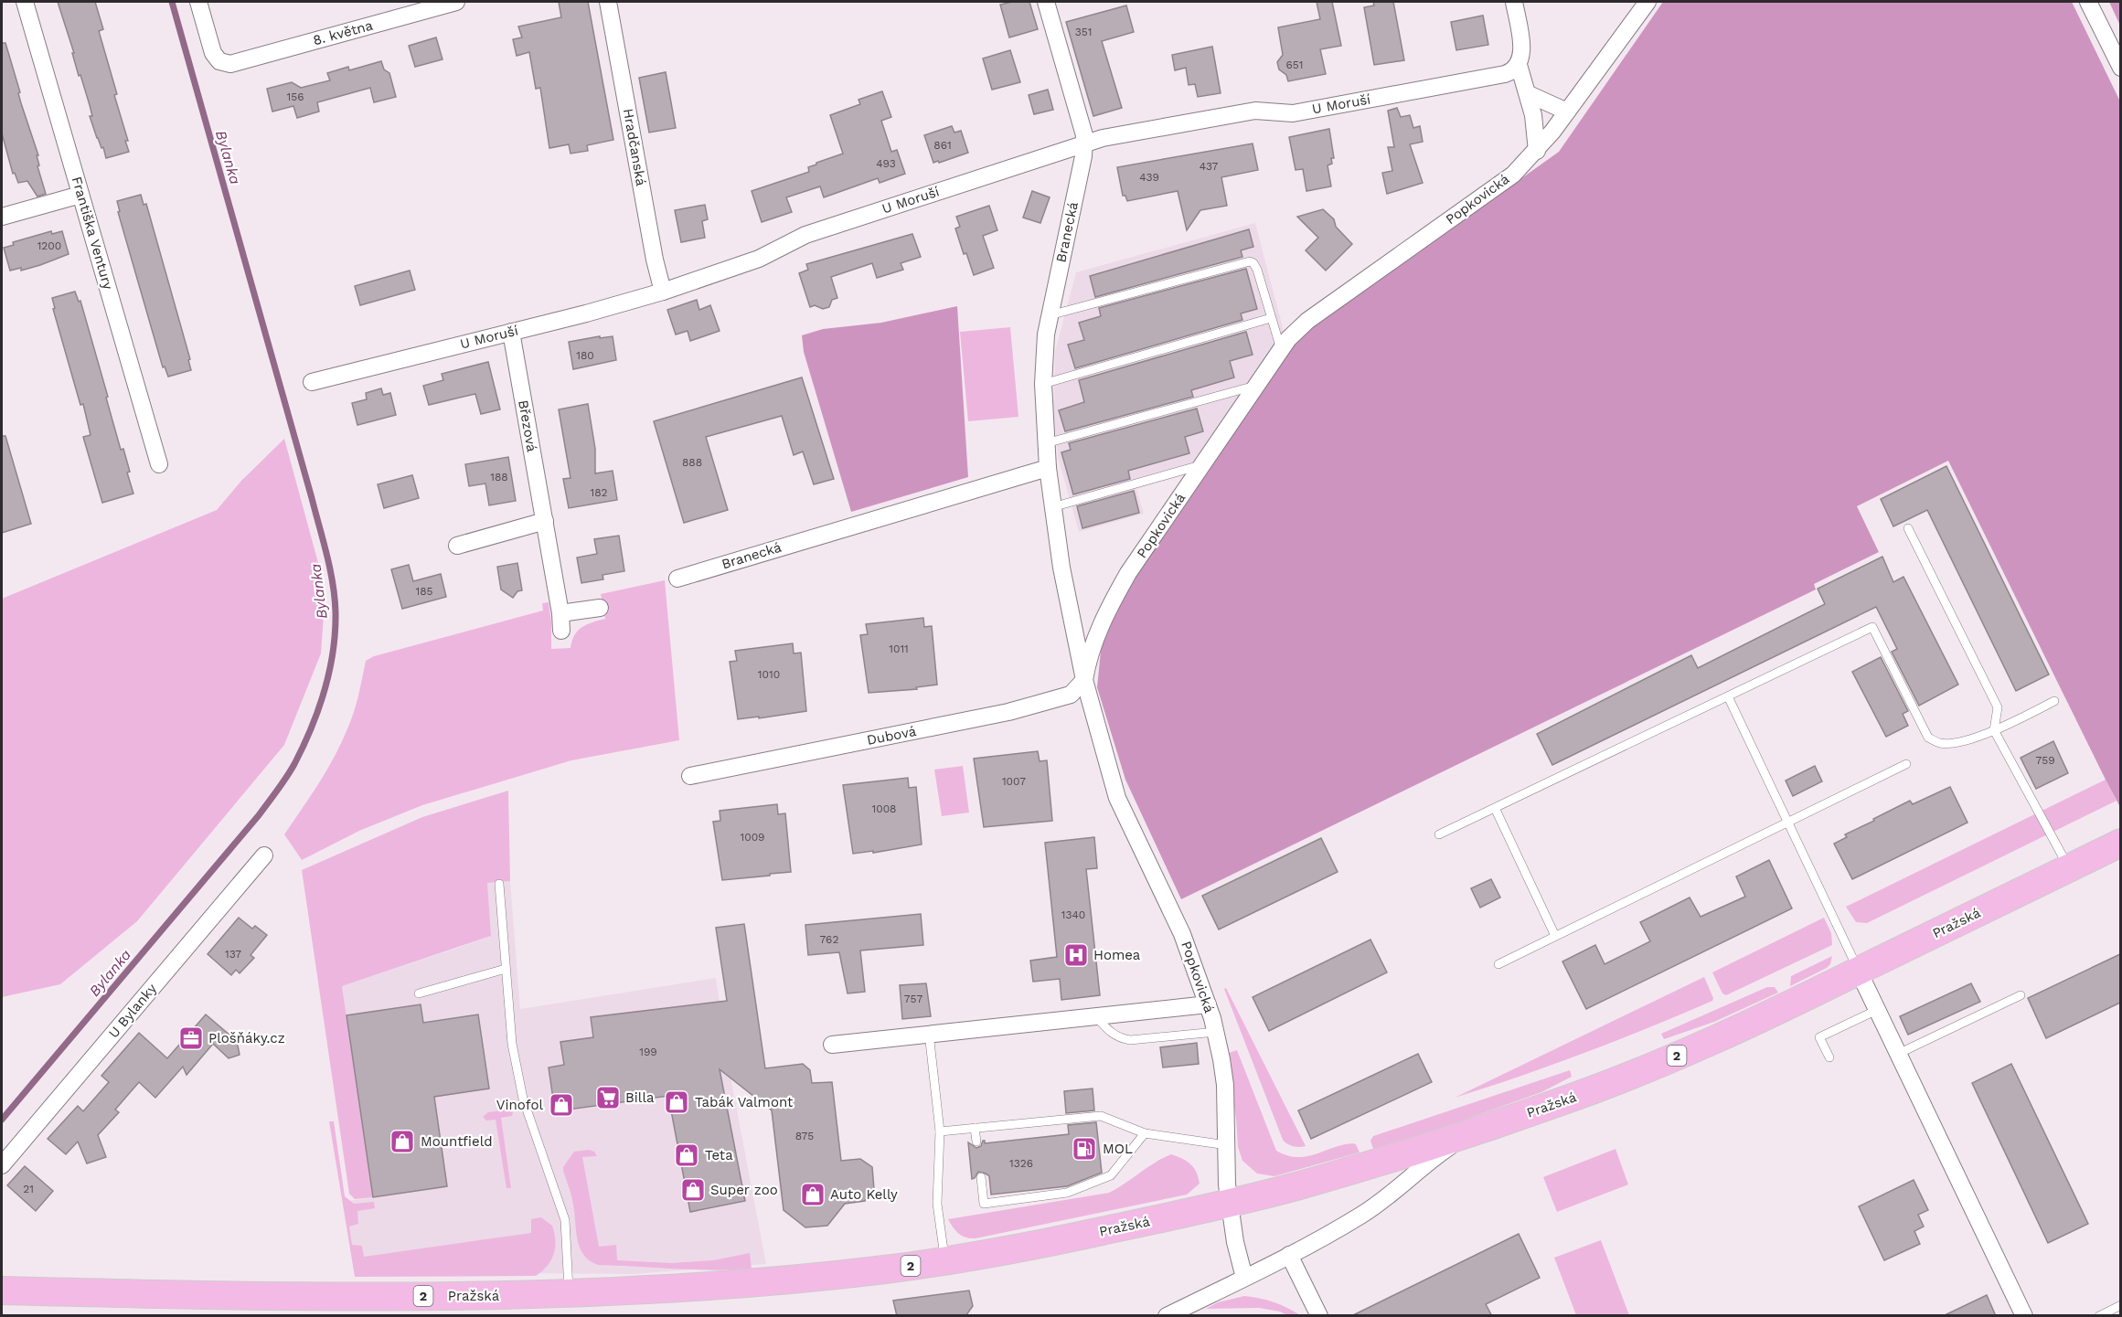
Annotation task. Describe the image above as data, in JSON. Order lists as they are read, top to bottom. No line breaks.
{"streets":{"main road":["Pražská","2"],"street":["8. května","U Moruší","Hradčanská","Popkovická","Branecká","Františka Ventury","Březová","Dubová","U Bylanky"]},"crossings":[["U Moruší","Hradčanská"],["U Moruší","Branecká"],["U Moruší","Březová"],["Popkovická","Branecká"],["Popkovická","Dubová"],["Popkovická","Pražská"],["Branecká","Dubová"]],"water":["Bylanka"],"places":{"hospital":["Homea"],"office":["Plošňáky.cz"],"supermarket":["Billa"],"shop":["Tabák Valmont","Vinofol","Mountfield","Teta","Super zoo","Auto Kelly"],"fuel station":["MOL"]},"house_numbers":["351","651","156","861","493","437","439","1200","180","888","188","182","185","1011","1010","759","1007","1008","1009","1340","762","137","757","199","875","1326","21"]}
